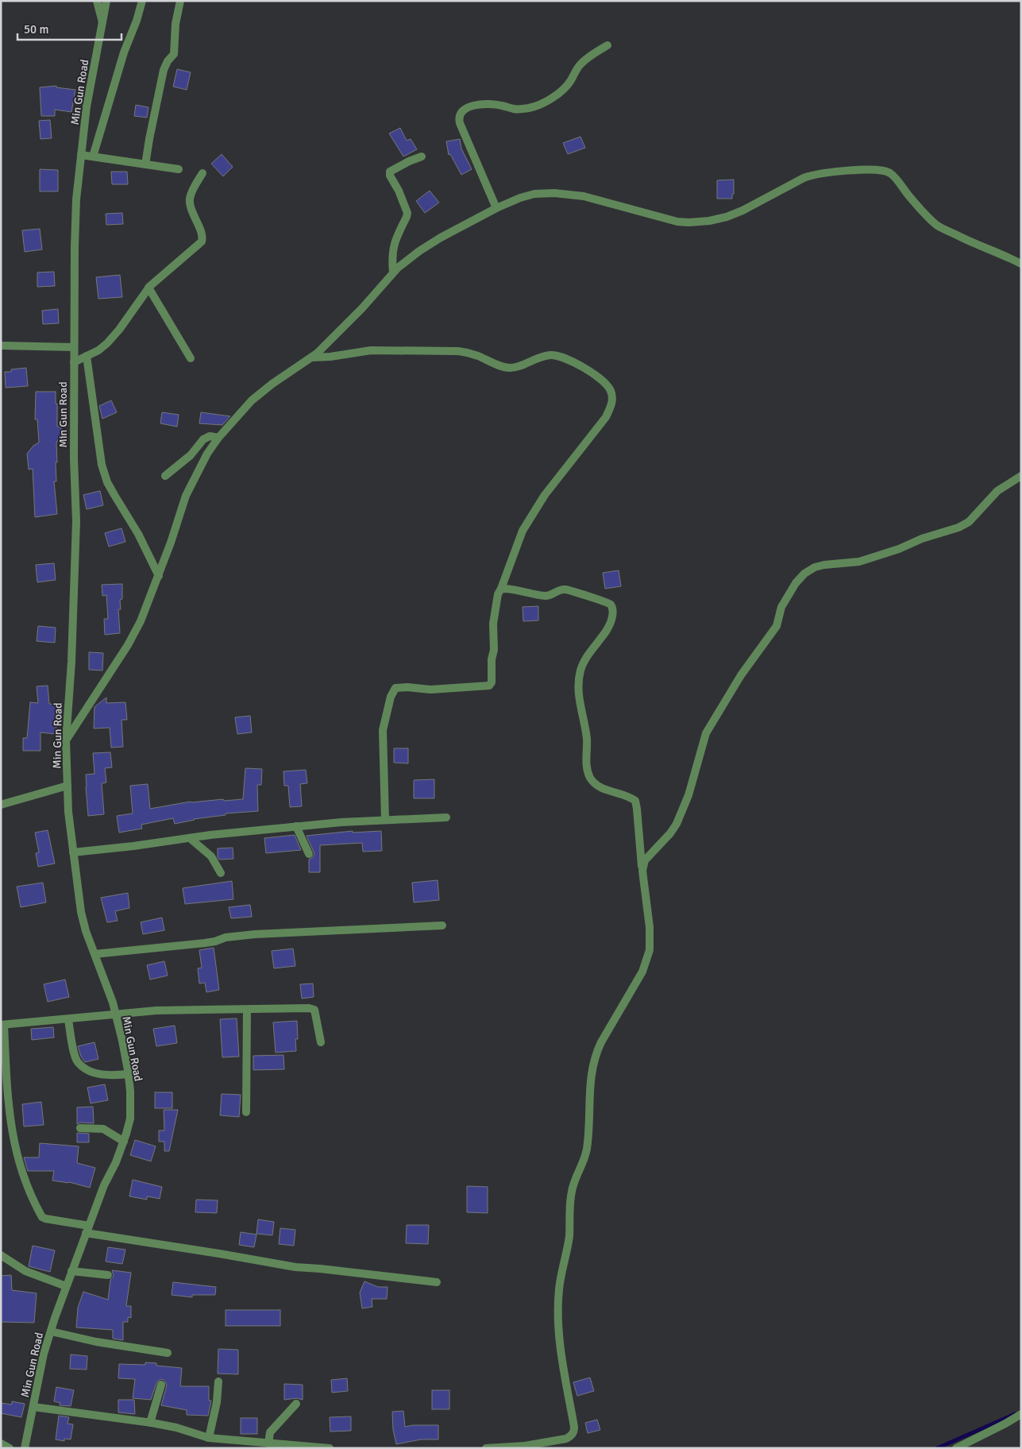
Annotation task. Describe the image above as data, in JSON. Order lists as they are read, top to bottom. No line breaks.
{"streets":{"street":["Min Gun Road"]},"scale_bar":"50 m"}
